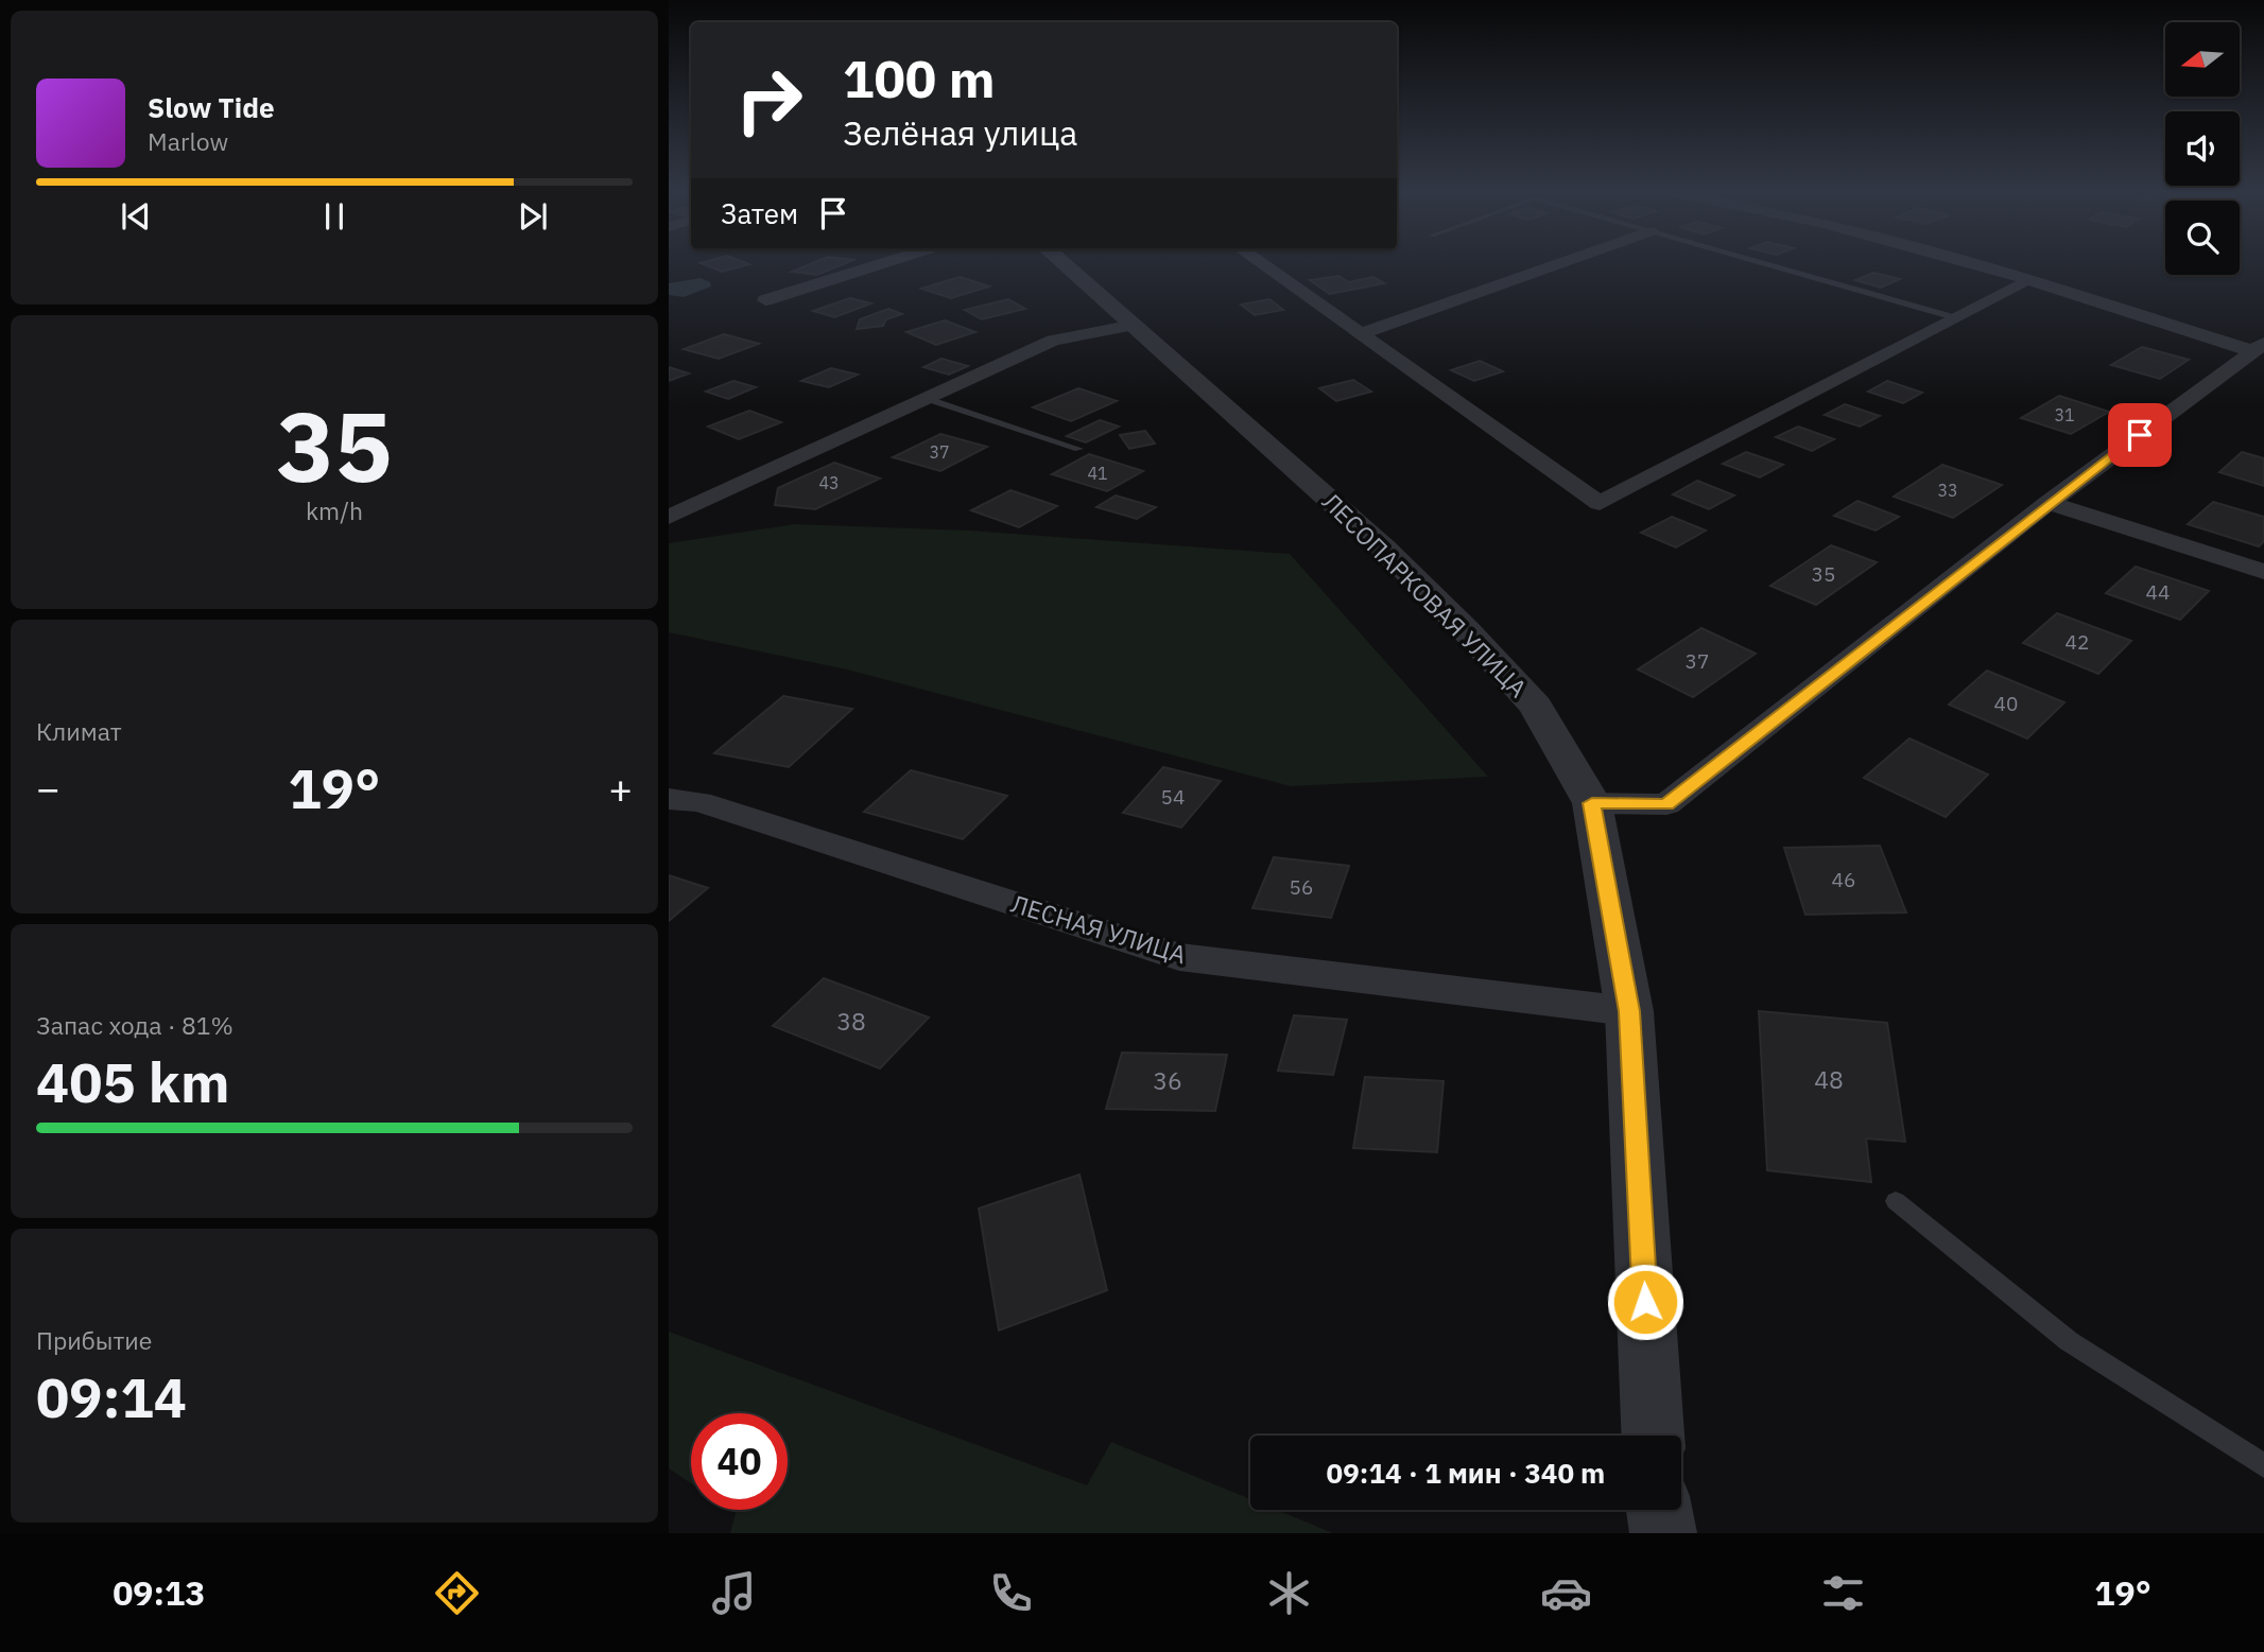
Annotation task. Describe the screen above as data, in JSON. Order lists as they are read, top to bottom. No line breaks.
{"streets":{"street":["ЛЕСОПАРКОВАЯ УЛИЦА","ЛЕСНАЯ УЛИЦА"]},"crossings":[["ЛЕСОПАРКОВАЯ УЛИЦА","ЛЕСНАЯ УЛИЦА"]],"house_numbers":["31","37","41","43","33","35","44","42","37","40","54","46","56","38","48","36"],"north":"left","page":{"turn":["100 m","Зелёная улица"],"song":["Slow Tide","Marlow"],"then":"Затем","tile":[["35","km/h"],"Климат",["Запас хода · 81%","405 km"],["Прибытие","09:14"]],"heat":["−","19°","+"],"limit":"40","trip":"09:14 · 1 мин · 340 m","tabs":["09:13","19°"]}}
